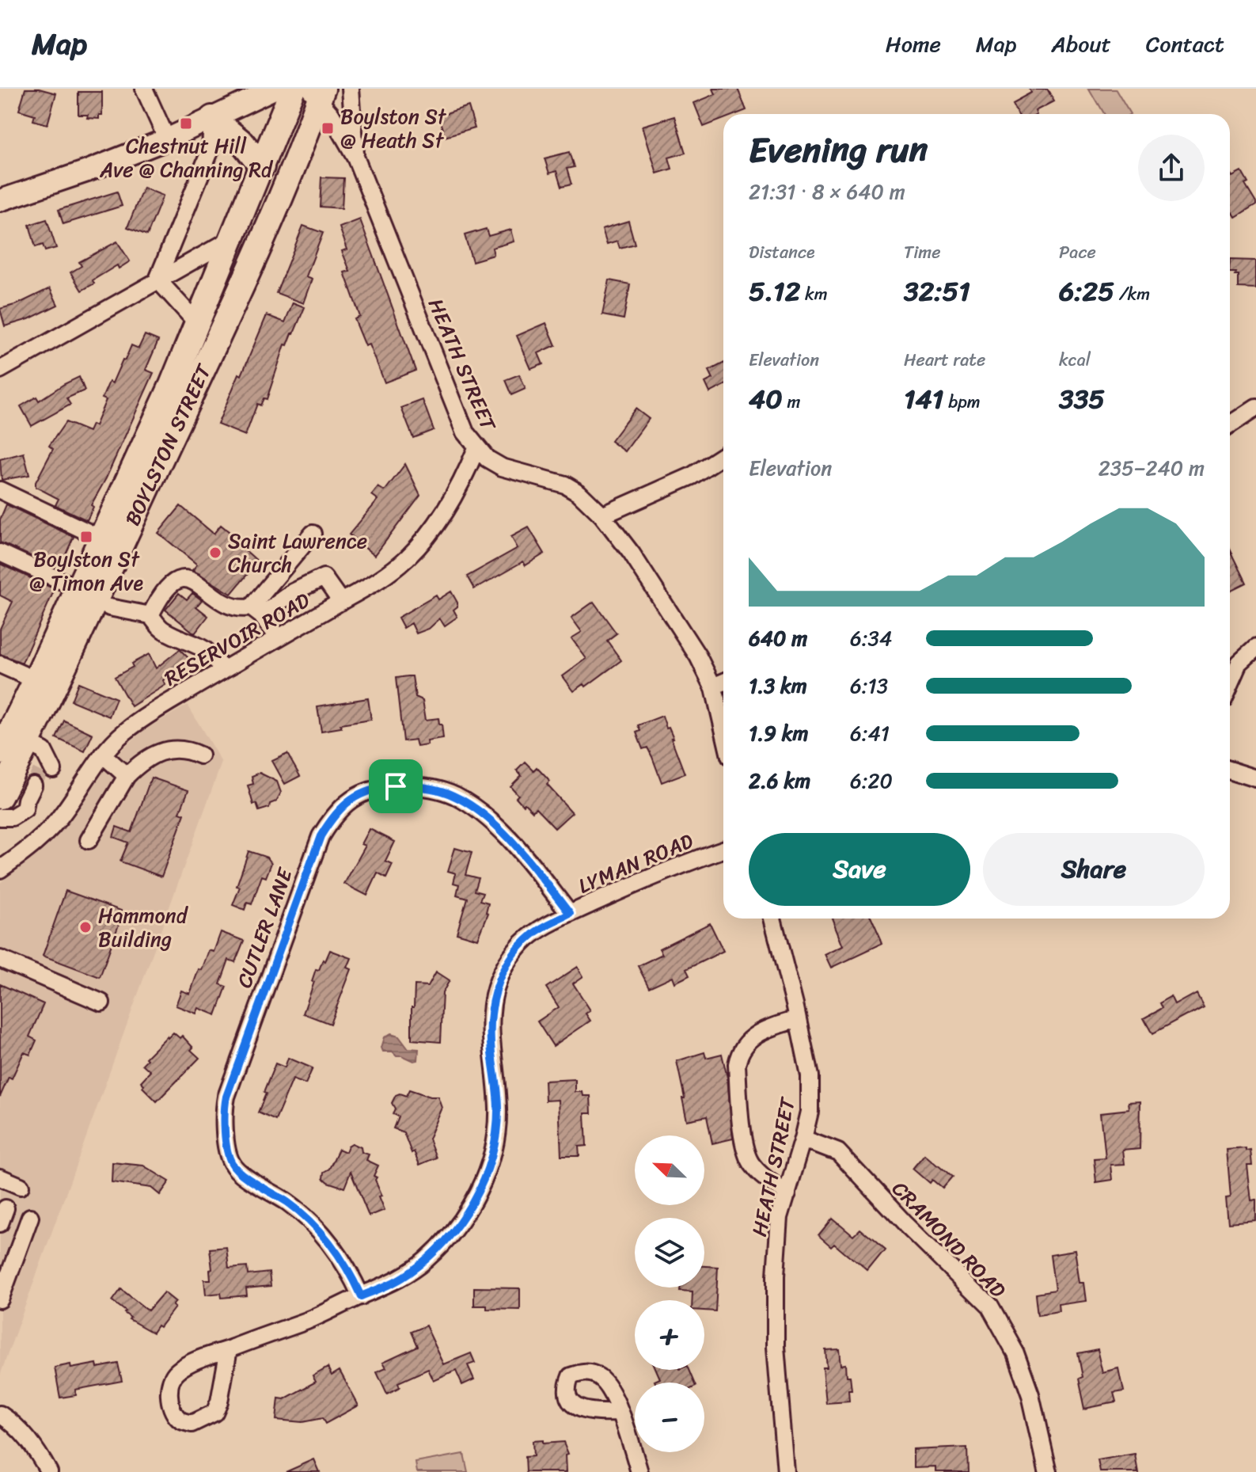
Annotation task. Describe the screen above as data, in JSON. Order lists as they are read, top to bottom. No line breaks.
{"streets":{"highway":["BOYLSTON STREET"],"street":["HEATH STREET","RESERVOIR ROAD","LYMAN ROAD","CUTLER LANE","CRAMOND ROAD"]},"crossings":[["HEATH STREET","BOYLSTON STREET"],["HEATH STREET","RESERVOIR ROAD"],["HEATH STREET","CRAMOND ROAD"],["LYMAN ROAD","CUTLER LANE"]],"places":{"transit":["Chestnut Hill Ave @ Channing Rd","Boylston St @ Heath St","Boylston St @ Timon Ave"],"other":["Saint Lawrence Church","Hammond Building"]},"north":"top left","page":{"header":"Map","nav":["Home","Map","About","Contact"],"heading":["Evening run","21:31 · 8 × 640 m"],"stats":[["Distance","5.12 km"],["Time","32:51"],["Pace","6:25 /km"],["Elevation","40 m"],["Heart rate","141 bpm"],["kcal","335"]],"chart":["Elevation","235–240 m"],"list":[{"name":"640 m","note":"6:34"},{"name":"1.3 km","note":"6:13"},{"name":"1.9 km","note":"6:41"},{"name":"2.6 km","note":"6:20"}],"buttons":["Save","Share"],"map_buttons":["+","−"]}}
